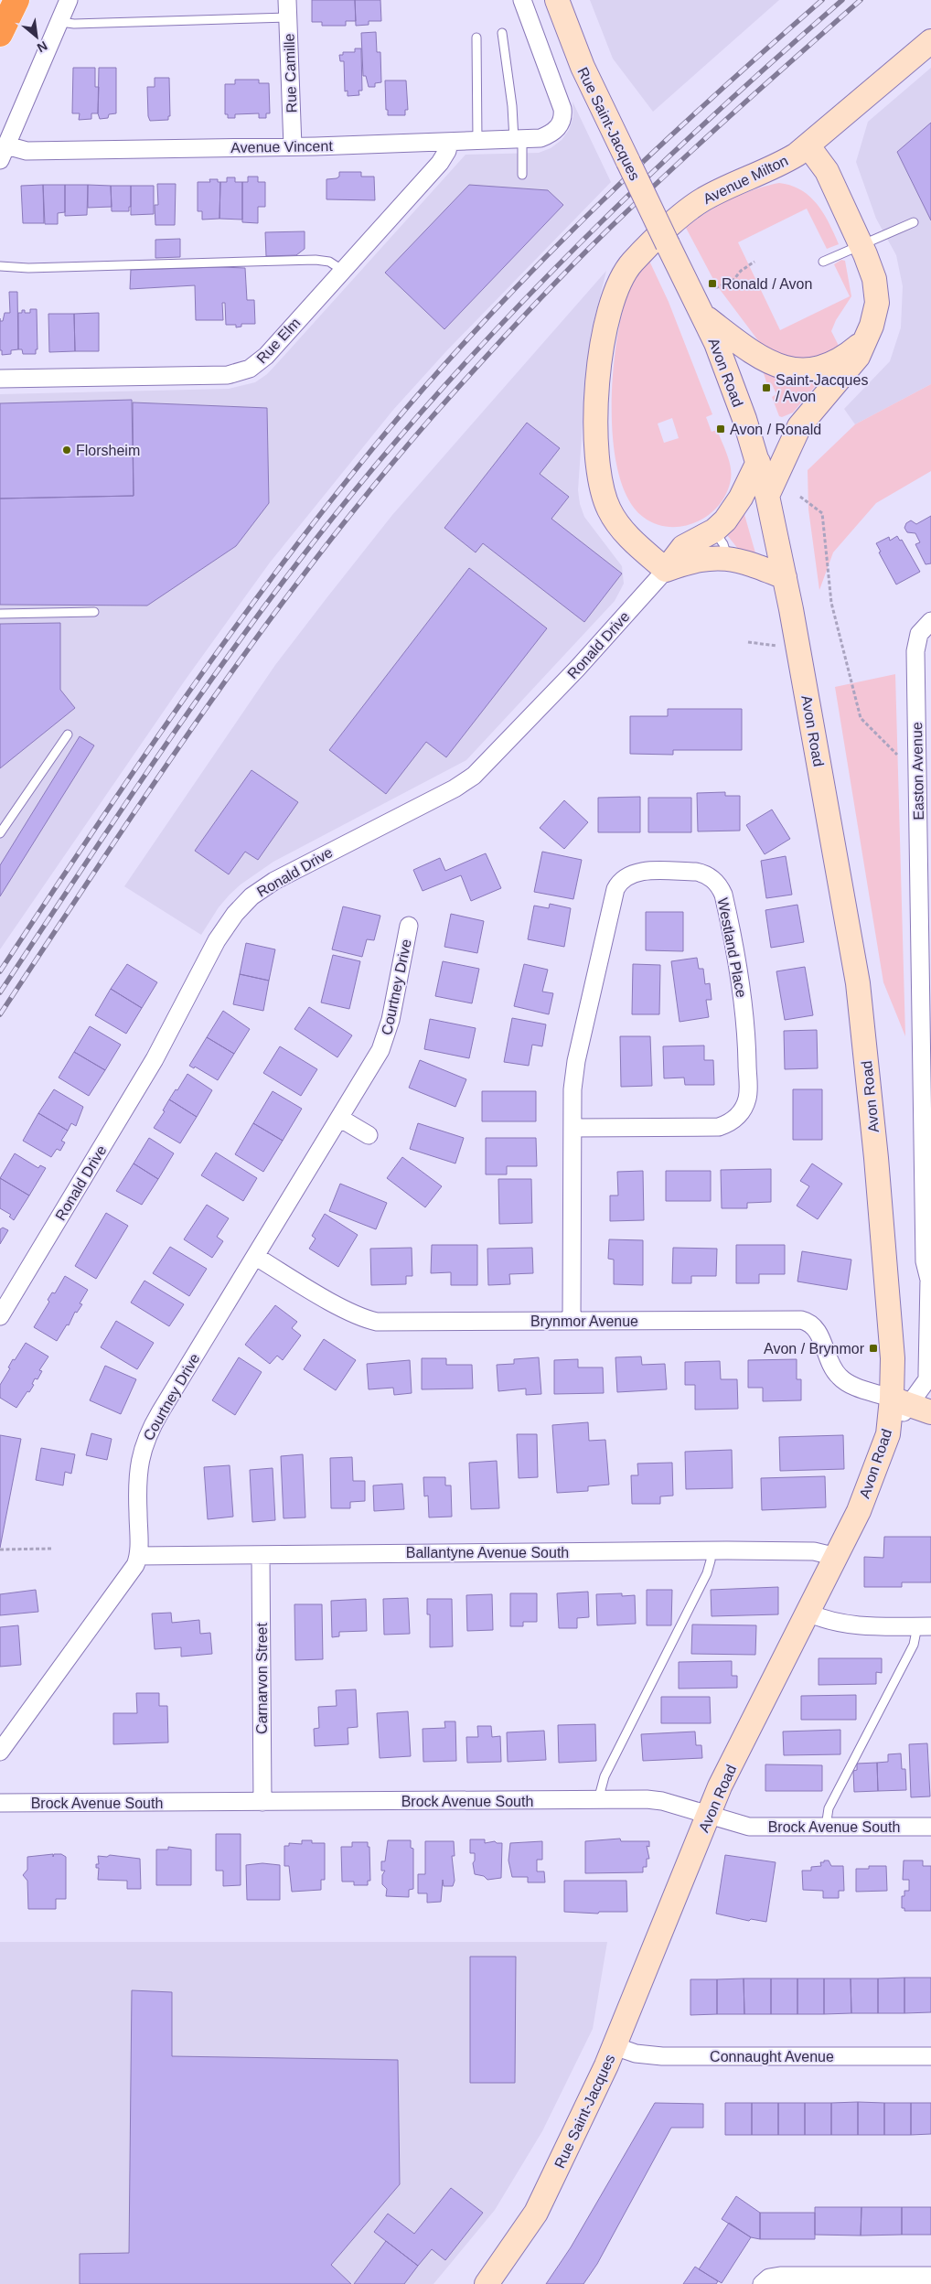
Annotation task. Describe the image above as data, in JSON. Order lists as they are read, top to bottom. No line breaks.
{"streets":{"main road":["Rue Saint-Jacques","Avenue Milton","Avon Road"],"street":["Rue Camille","Avenue Vincent","Rue Elm","Ronald Drive","Easton Avenue","Westland Place","Courtney Drive","Brynmor Avenue","Ballantyne Avenue South","Carnarvon Street","Brock Avenue South","Connaught Avenue"]},"crossings":[["Rue Camille","Avenue Vincent"],["Rue Saint-Jacques","Avon Road"],["Rue Saint-Jacques","Connaught Avenue"],["Avenue Vincent","Rue Elm"],["Avenue Milton","Ronald Drive"],["Avon Road","Easton Avenue"],["Avon Road","Brynmor Avenue"],["Avon Road","Ballantyne Avenue South"],["Avon Road","Brock Avenue South"],["Easton Avenue","Brynmor Avenue"],["Westland Place","Brynmor Avenue"],["Courtney Drive","Brynmor Avenue"],["Courtney Drive","Ballantyne Avenue South"],["Ballantyne Avenue South","Carnarvon Street"],["Carnarvon Street","Brock Avenue South"]],"places":{"transit":["Ronald / Avon","Saint-Jacques / Avon","Avon / Ronald","Avon / Brynmor"],"other":["Florsheim"]},"north":"bottom right"}
